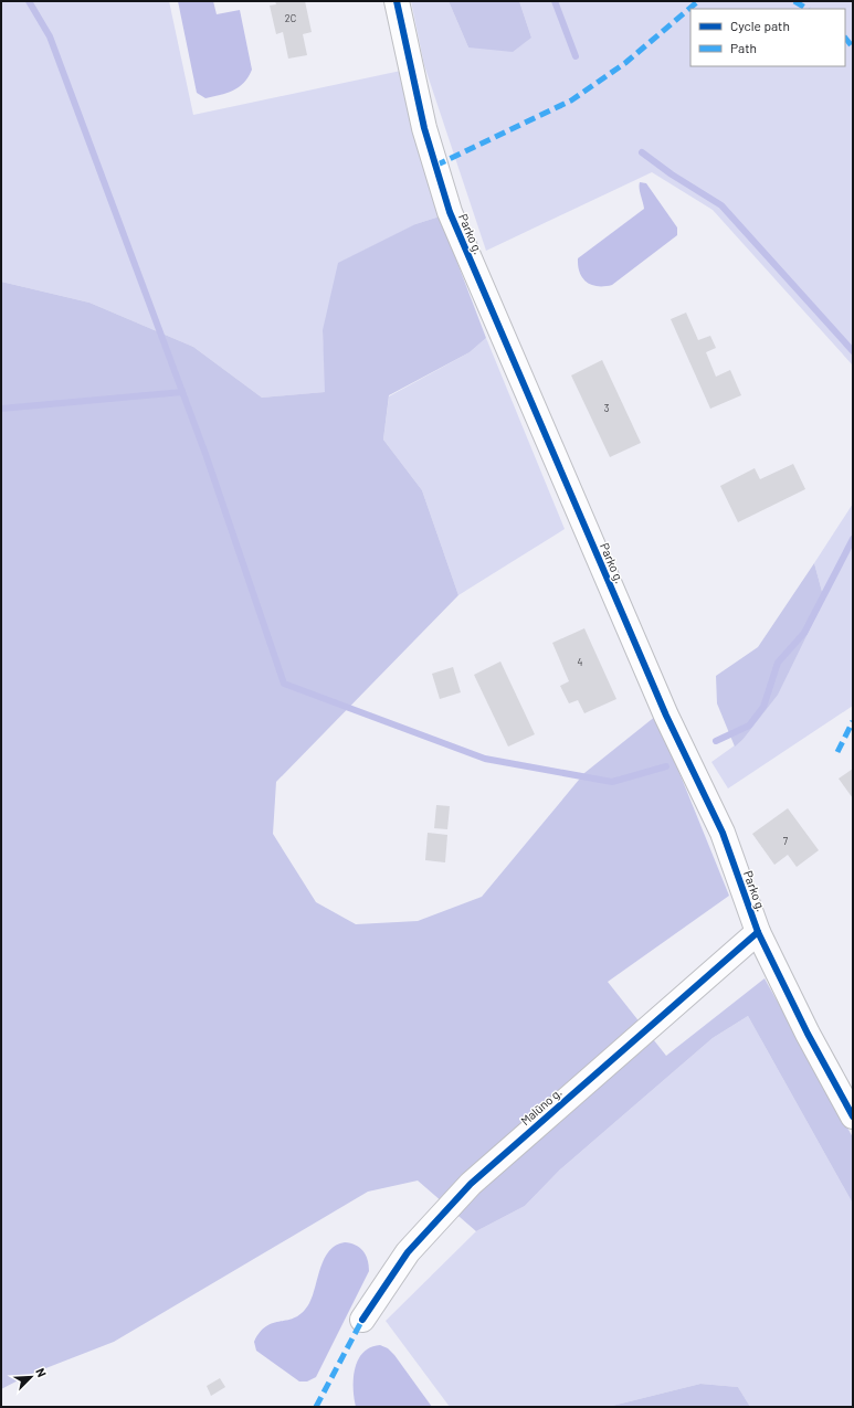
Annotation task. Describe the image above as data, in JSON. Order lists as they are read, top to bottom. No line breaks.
{"streets":{"street":["Parko g.","Malūno g."]},"crossings":[["Parko g.","Malūno g."]],"house_numbers":["2C","3","4","7"],"legend":["Cycle path","Path"],"north":"top right"}
